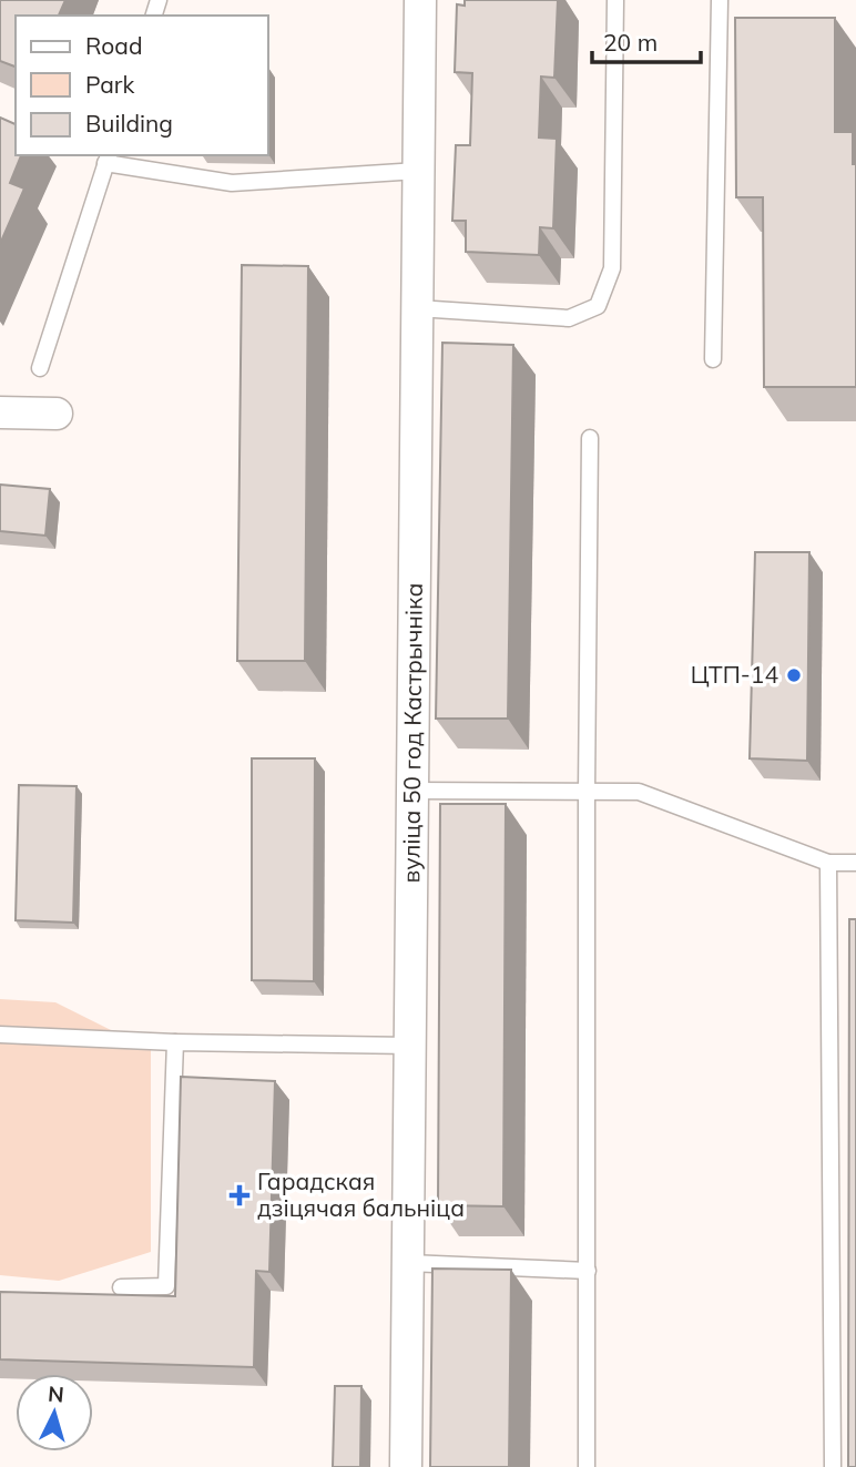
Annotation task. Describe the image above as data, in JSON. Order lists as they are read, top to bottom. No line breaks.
{"streets":{"street":["вуліца 50 год Кастрычніка"]},"places":{"other":["ЦТП-14"],"health":["Гарадская дзіцячая бальніца"]},"legend":["Road","Park","Building"],"scale_bar":"20 m","north":"top"}
